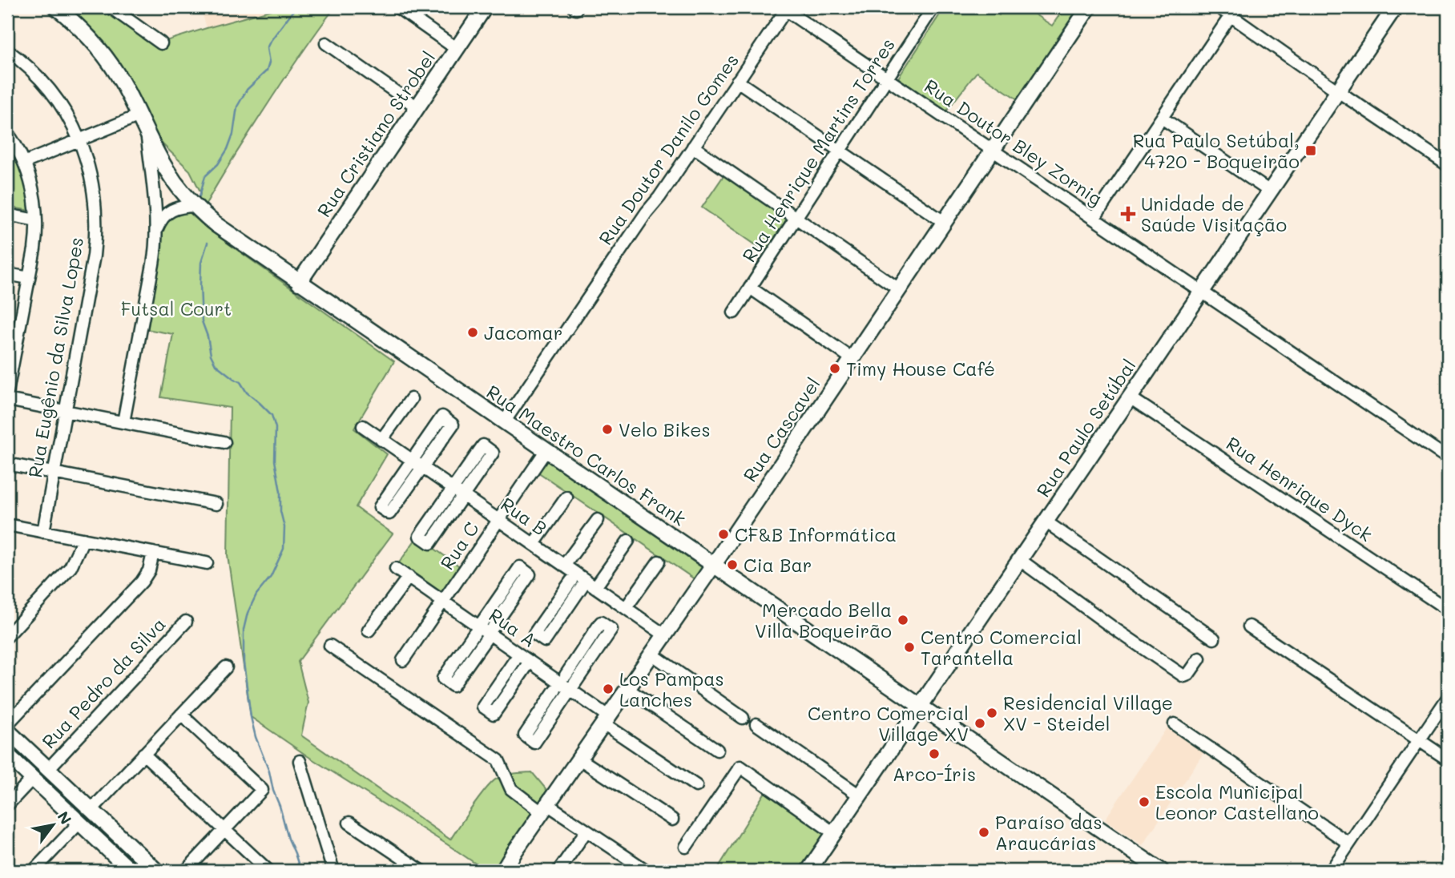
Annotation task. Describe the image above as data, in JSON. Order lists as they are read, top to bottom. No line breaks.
{"streets":{"main road":["Rua Cristiano Strobel","Rua Paulo Setúbal","Rua Cascavel","Rua Maestro Carlos Frank"],"street":["Rua Doutor Bley Zornig","Rua Doutor Danilo Gomes","Rua Henrique Martins Torres","Rua Eugênio da Silva Lopes","Rua Henrique Dyck","Rua B","Rua C","Rua A","Rua Pedro da Silva"]},"crossings":[["Rua Cristiano Strobel","Rua Maestro Carlos Frank"],["Rua Doutor Bley Zornig","Rua Doutor Danilo Gomes"],["Rua Doutor Bley Zornig","Rua Henrique Martins Torres"],["Rua Doutor Bley Zornig","Rua Paulo Setúbal"],["Rua Doutor Bley Zornig","Rua Cascavel"],["Rua Doutor Danilo Gomes","Rua Maestro Carlos Frank"],["Rua Paulo Setúbal","Rua Maestro Carlos Frank"],["Rua Paulo Setúbal","Rua Henrique Dyck"],["Rua Cascavel","Rua Maestro Carlos Frank"],["Rua Cascavel","Rua B"],["Rua Cascavel","Rua A"],["Rua Maestro Carlos Frank","Rua C"],["Rua B","Rua C"],["Rua C","Rua A"]],"parks":["Futsal Court"],"places":{"transit":["Rua Paulo Setúbal, 4720 - Boqueirão"],"health":["Unidade de Saúde Visitação"],"other":["Jacomar","Timy House Café","Velo Bikes","CF&B Informática","Cia Bar","Mercado Bella Villa Boqueirão","Centro Comercial Tarantella","Los Pampas Lanches","Residencial Village XV - Steidel","Centro Comercial Village XV","Arco-Íris","Escola Municipal Leonor Castellano","Paraíso das Araucárias"]},"north":"top right"}
